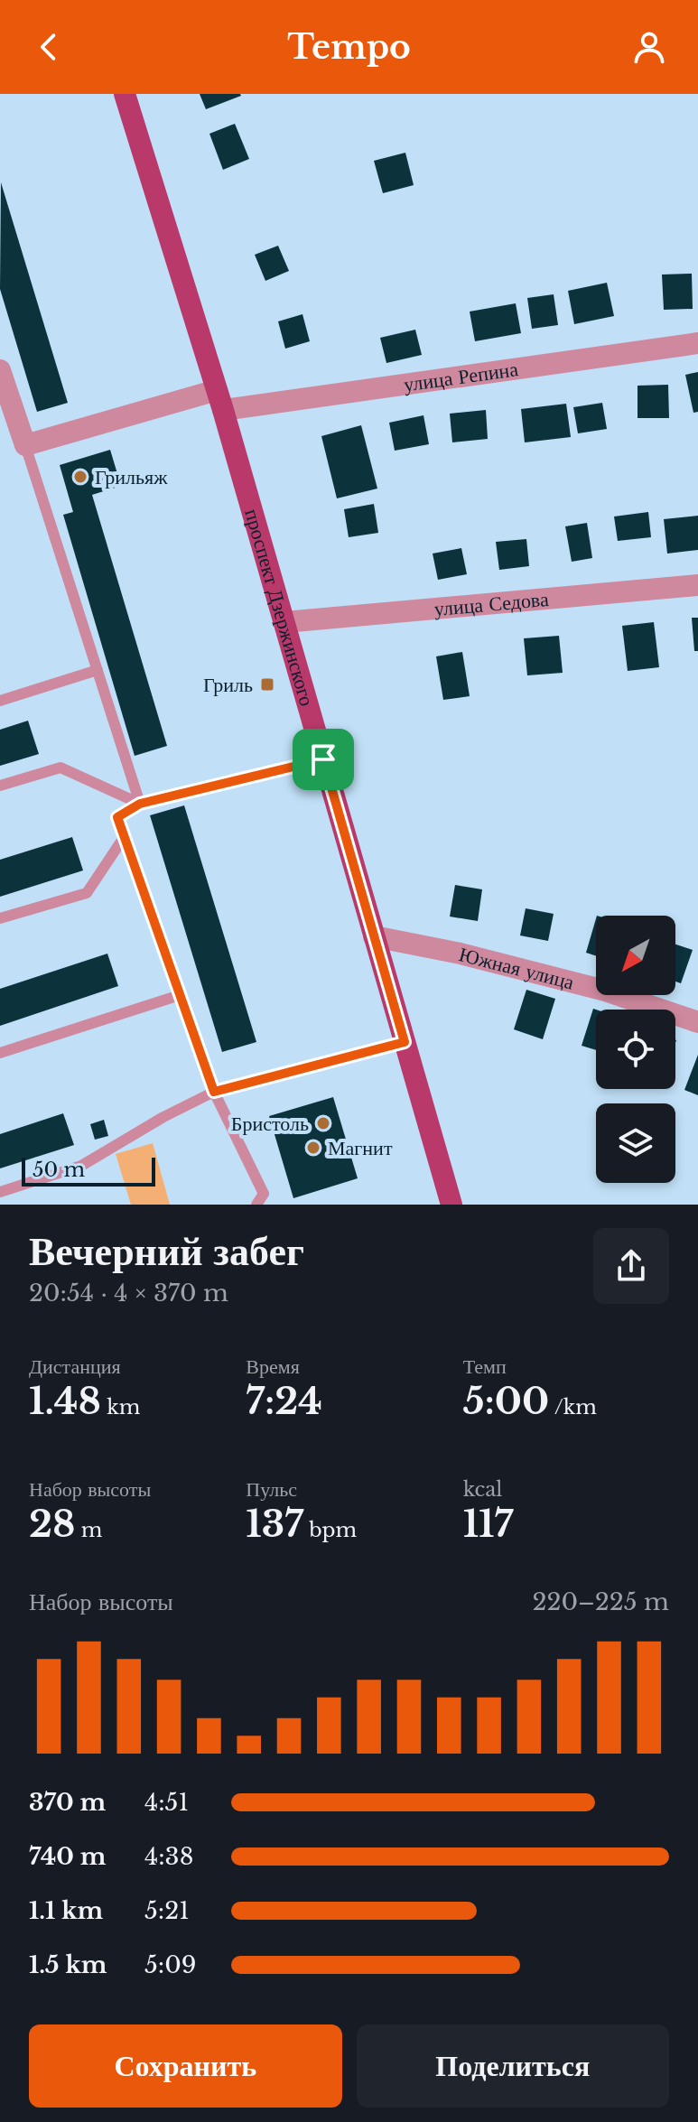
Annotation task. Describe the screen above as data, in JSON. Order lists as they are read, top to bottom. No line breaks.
{"streets":{"main road":["проспект Дзержинского"],"street":["улица Репина","улица Седова","Южная улица"]},"crossings":[["улица Репина","проспект Дзержинского"],["улица Седова","проспект Дзержинского"],["проспект Дзержинского","Южная улица"]],"places":{"other":["Грильяж","Бристоль","Магнит"],"transit":["Гриль"]},"scale_bar":"50 m","north":"bottom left","page":{"header":"Tempo","scale":"50 m","heading":["Вечерний забег","20:54 · 4 × 370 m"],"stats":[["Дистанция","1.48 km"],["Время","7:24"],["Темп","5:00 /km"],["Набор высоты","28 m"],["Пульс","137 bpm"],["kcal","117"]],"chart":["Набор высоты","220–225 m"],"list":[{"name":"370 m","note":"4:51"},{"name":"740 m","note":"4:38"},{"name":"1.1 km","note":"5:21"},{"name":"1.5 km","note":"5:09"}],"buttons":["Сохранить","Поделиться"]}}
